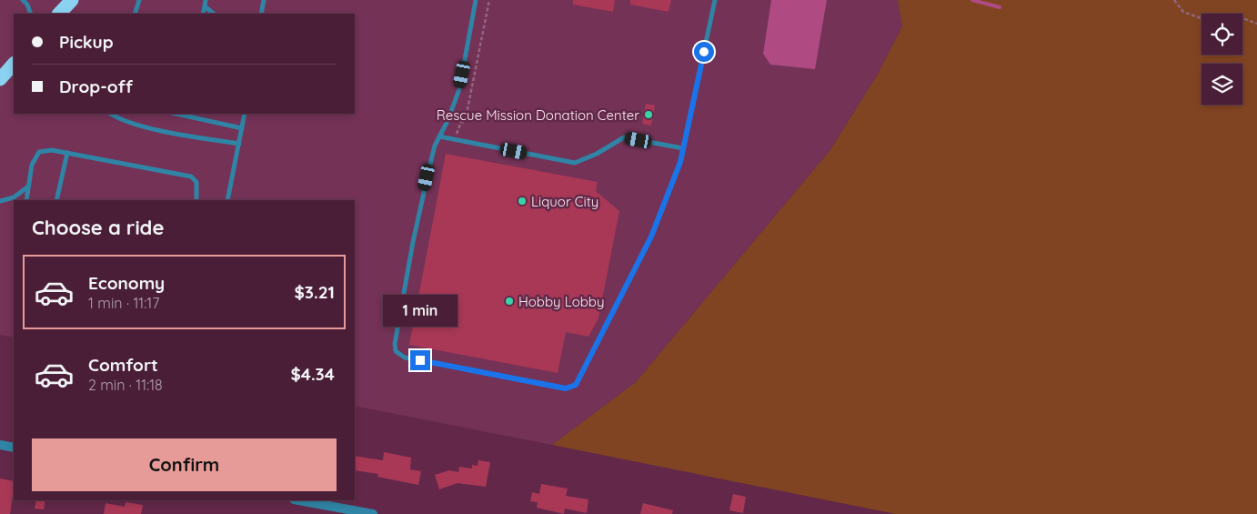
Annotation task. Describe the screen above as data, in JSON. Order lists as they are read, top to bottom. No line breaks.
{"places":["Rescue Mission Donation Center","Liquor City","Hobby Lobby"],"page":{"banner":["Pickup","Drop-off"],"heading":"Choose a ride","list":[{"name":"Economy","note":"1 min · 11:17","value":"$3.21"},{"name":"Comfort","note":"2 min · 11:18","value":"$4.34"}],"bubble":"1 min","buttons":"Confirm"}}
